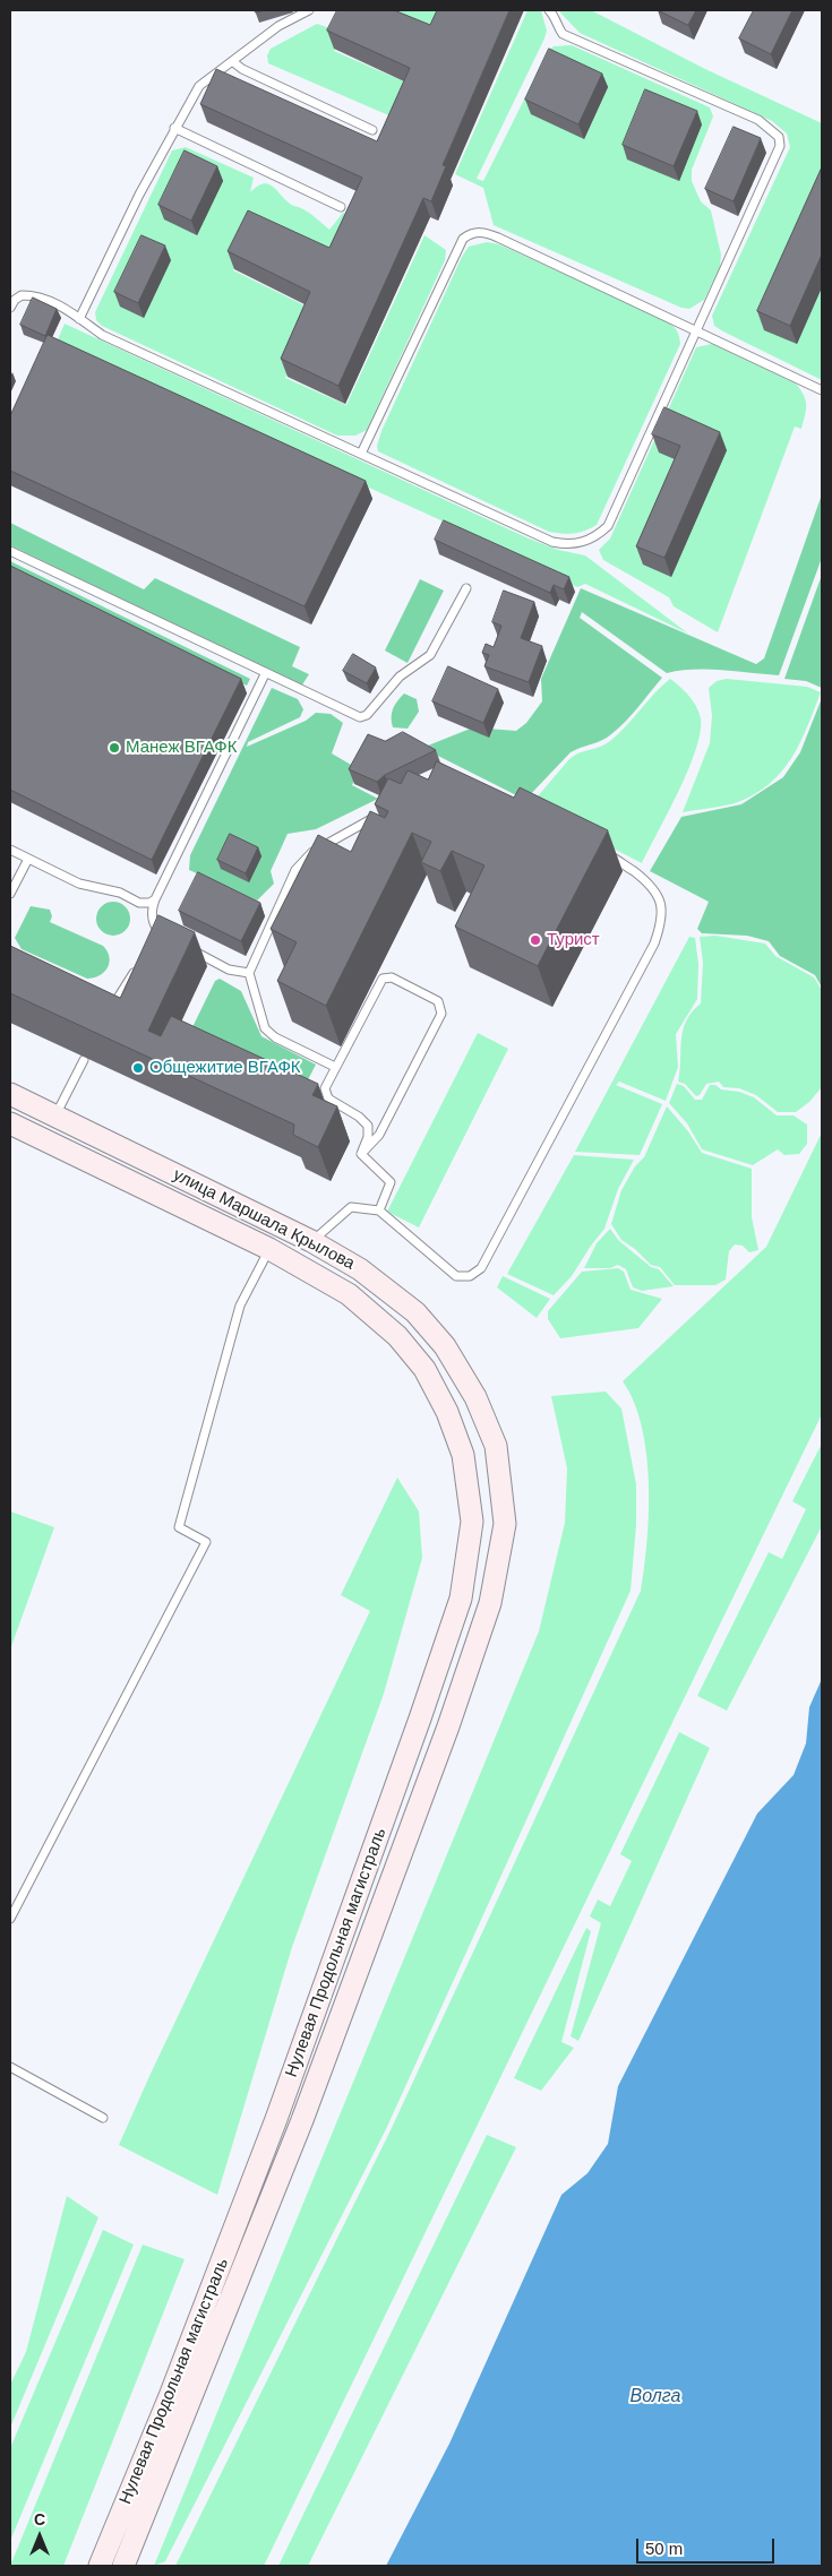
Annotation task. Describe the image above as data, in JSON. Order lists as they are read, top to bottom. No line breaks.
{"streets":{"main road":["улица Маршала Крылова","Нулевая Продольная магистраль"]},"crossings":[["улица Маршала Крылова","Нулевая Продольная магистраль"]],"water":["Волга"],"places":["Манеж ВГАФК","Турист","Общежитие ВГАФК"],"scale_bar":"50 m","north":"top"}
